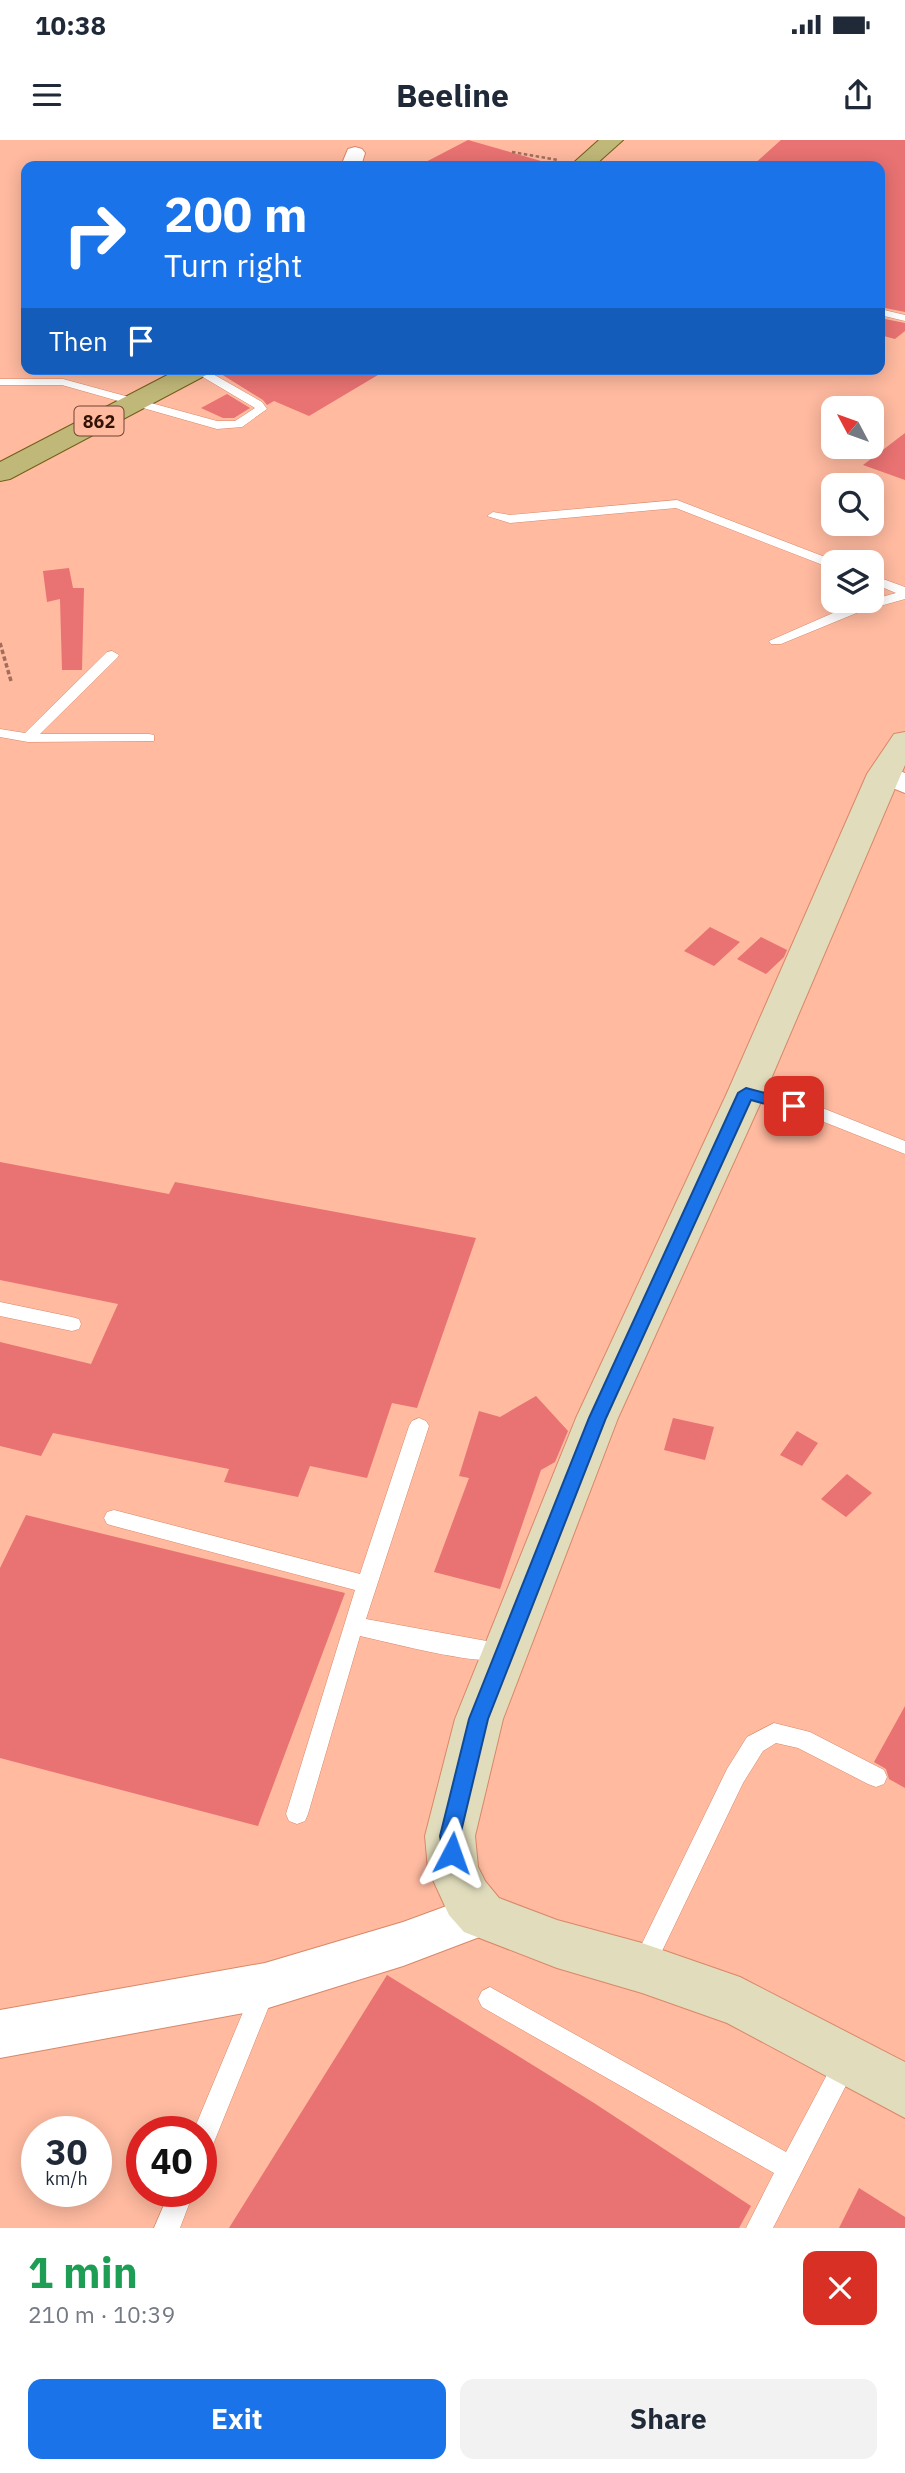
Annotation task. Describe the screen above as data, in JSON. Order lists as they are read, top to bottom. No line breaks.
{"streets":{"main road":["862"]},"north":"top left","page":{"status":"10:38","header":"Beeline","turn":["200 m","Turn right"],"then":"Then","speed":"30 km/h","limit":"40","heading":["1 min","210 m · 10:39"],"buttons":["Exit","Share"]}}
